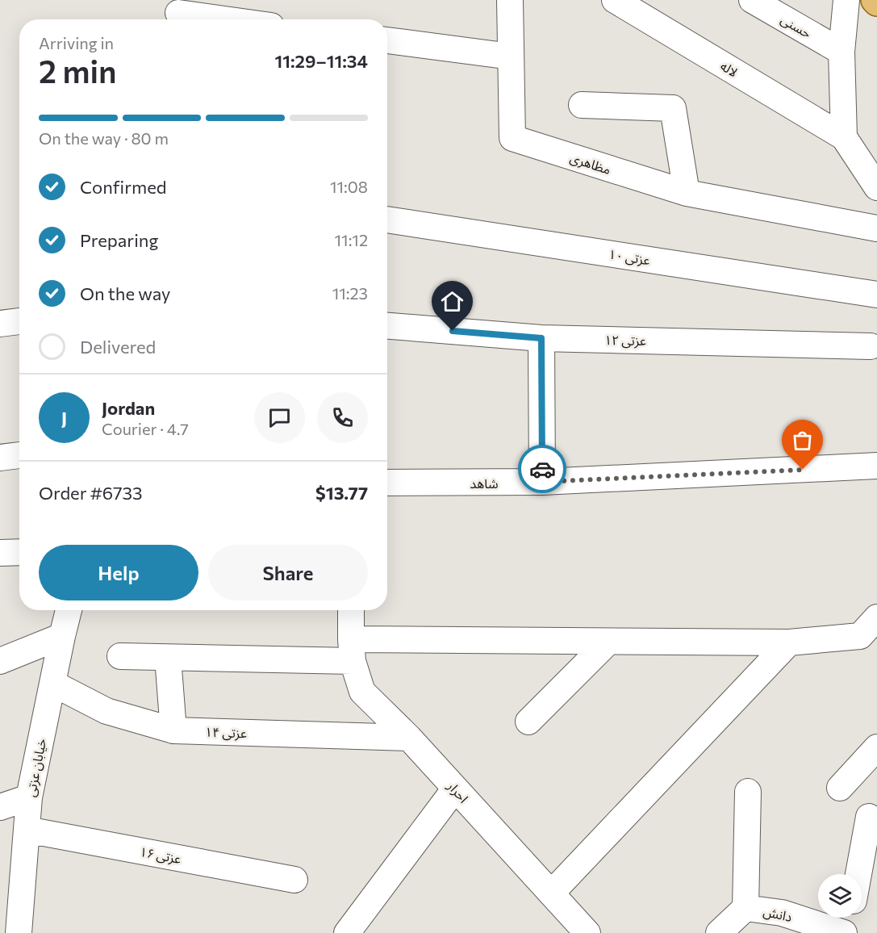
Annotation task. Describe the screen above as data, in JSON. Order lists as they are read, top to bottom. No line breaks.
{"streets":{"street":["حسنی","لاله","مظاهری","عزتی ۱۰","عزتی ۱۲","شاهد","عزتی ۱۴","خیابان عزتی","احرار","عزتی ۱۶","دانش"]},"crossings":[["عزتی ۱۴","خیابان عزتی"],["عزتی ۱۴","احرار"],["خیابان عزتی","عزتی ۱۶"]],"page":{"heading":["2 min","Arriving in","11:29–11:34"],"panel":["Jordan","Courier · 4.7","Order #6733","$13.77"],"bar":"On the way · 80 m","list":[["Confirmed","11:08"],["Preparing","11:12"],["On the way","11:23"],"Delivered"],"round":"J","buttons":["Help","Share"]}}
